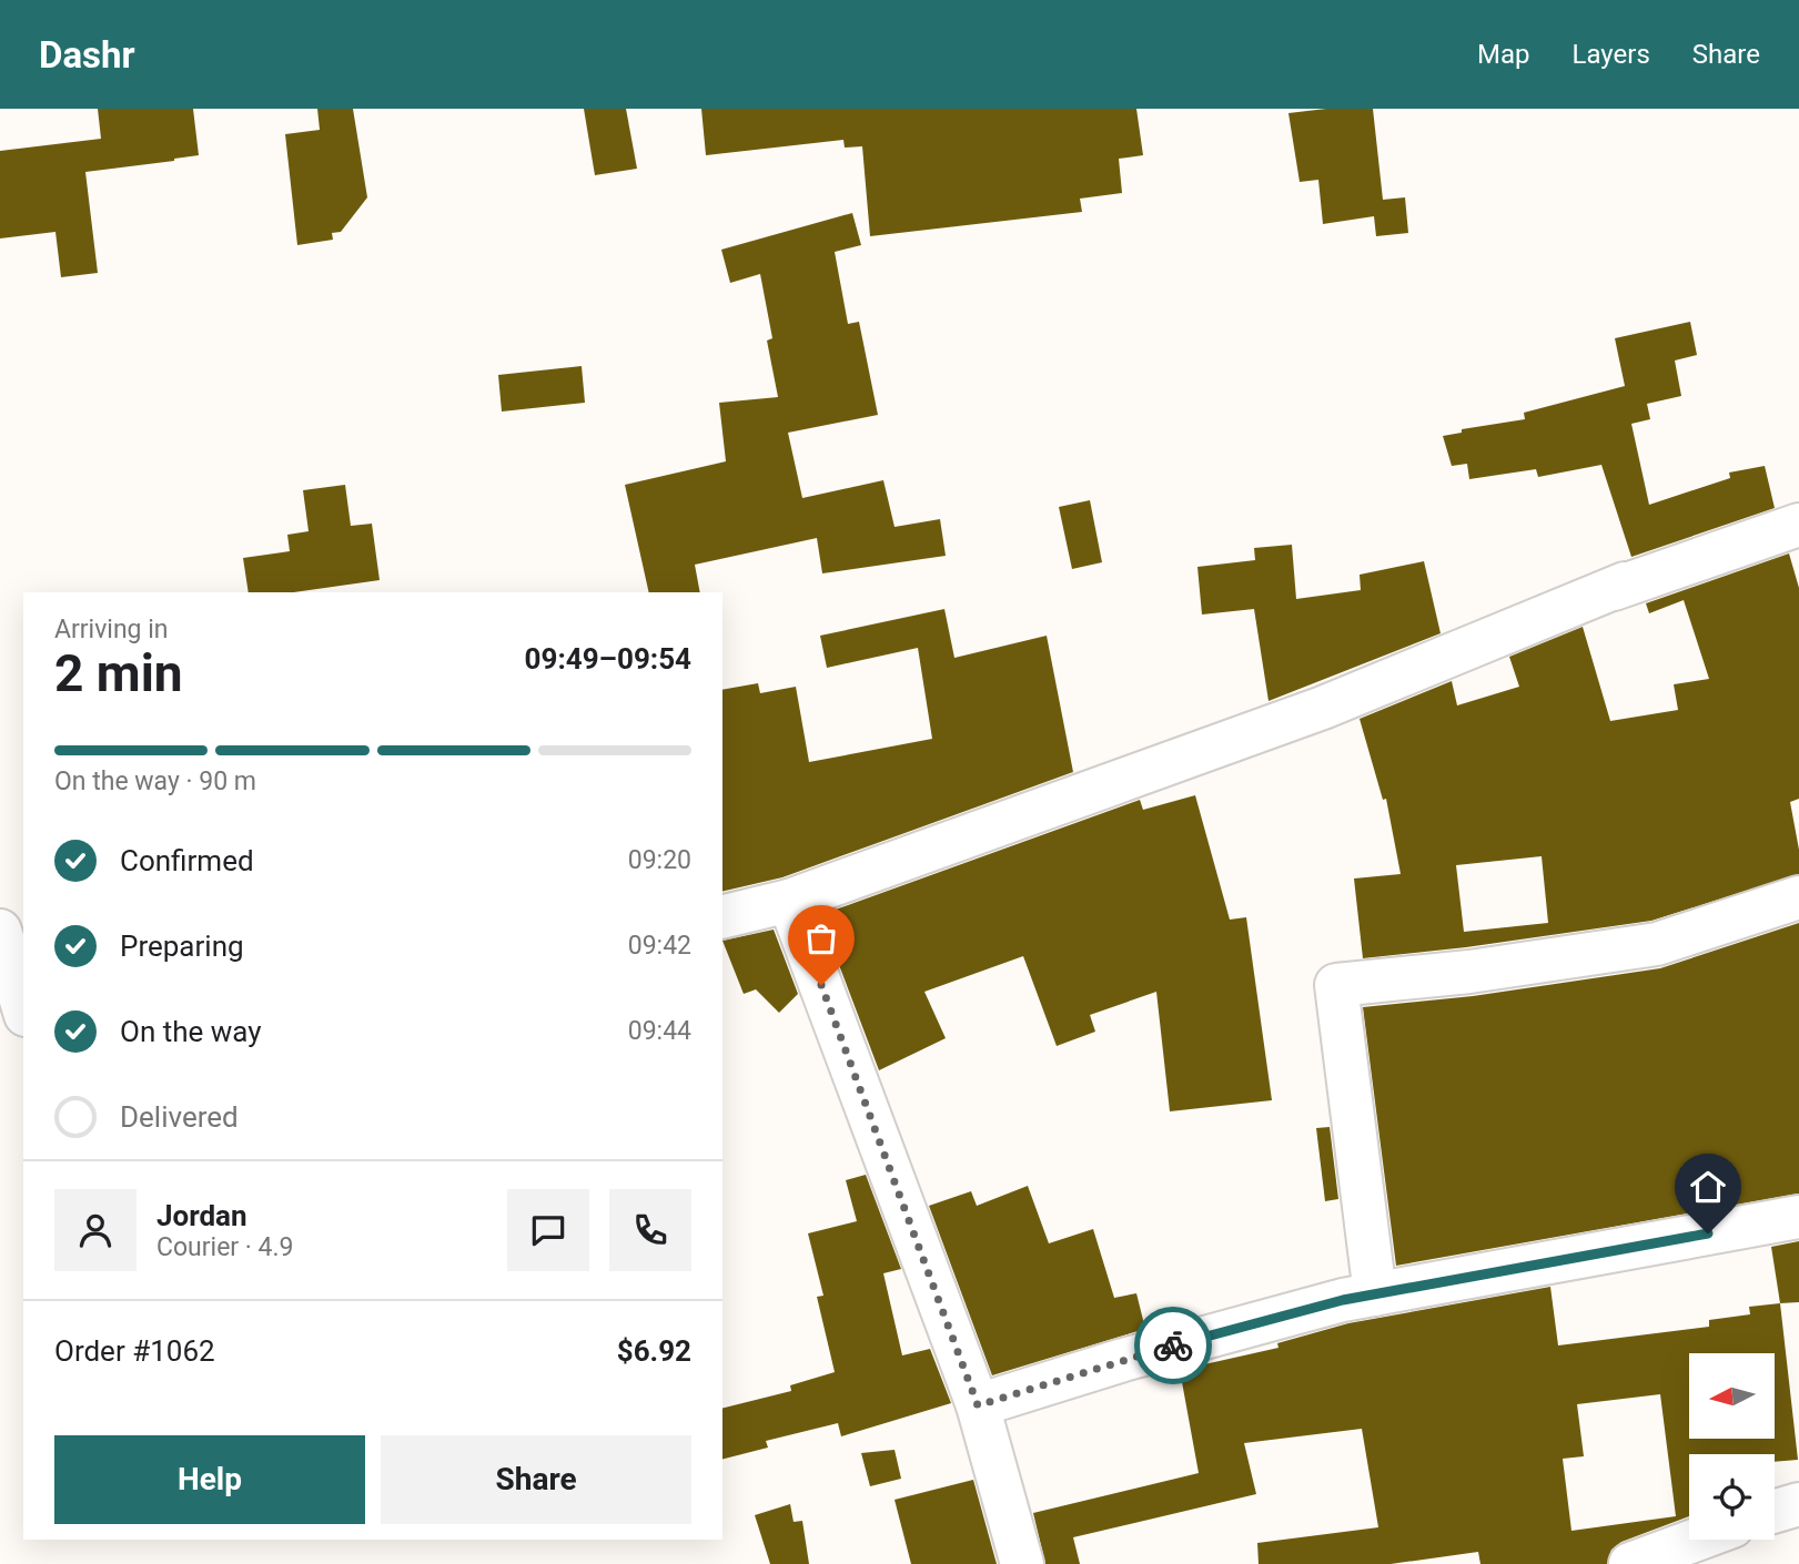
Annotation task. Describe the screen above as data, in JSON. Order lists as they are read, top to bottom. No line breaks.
{"north":"left","page":{"header":"Dashr","nav":["Map","Layers","Share"],"heading":["2 min","Arriving in","09:49–09:54"],"panel":["Jordan","Courier · 4.9","Order #1062","$6.92"],"bar":"On the way · 90 m","list":[["Confirmed","09:20"],["Preparing","09:42"],["On the way","09:44"],"Delivered"],"buttons":["Help","Share"]}}
